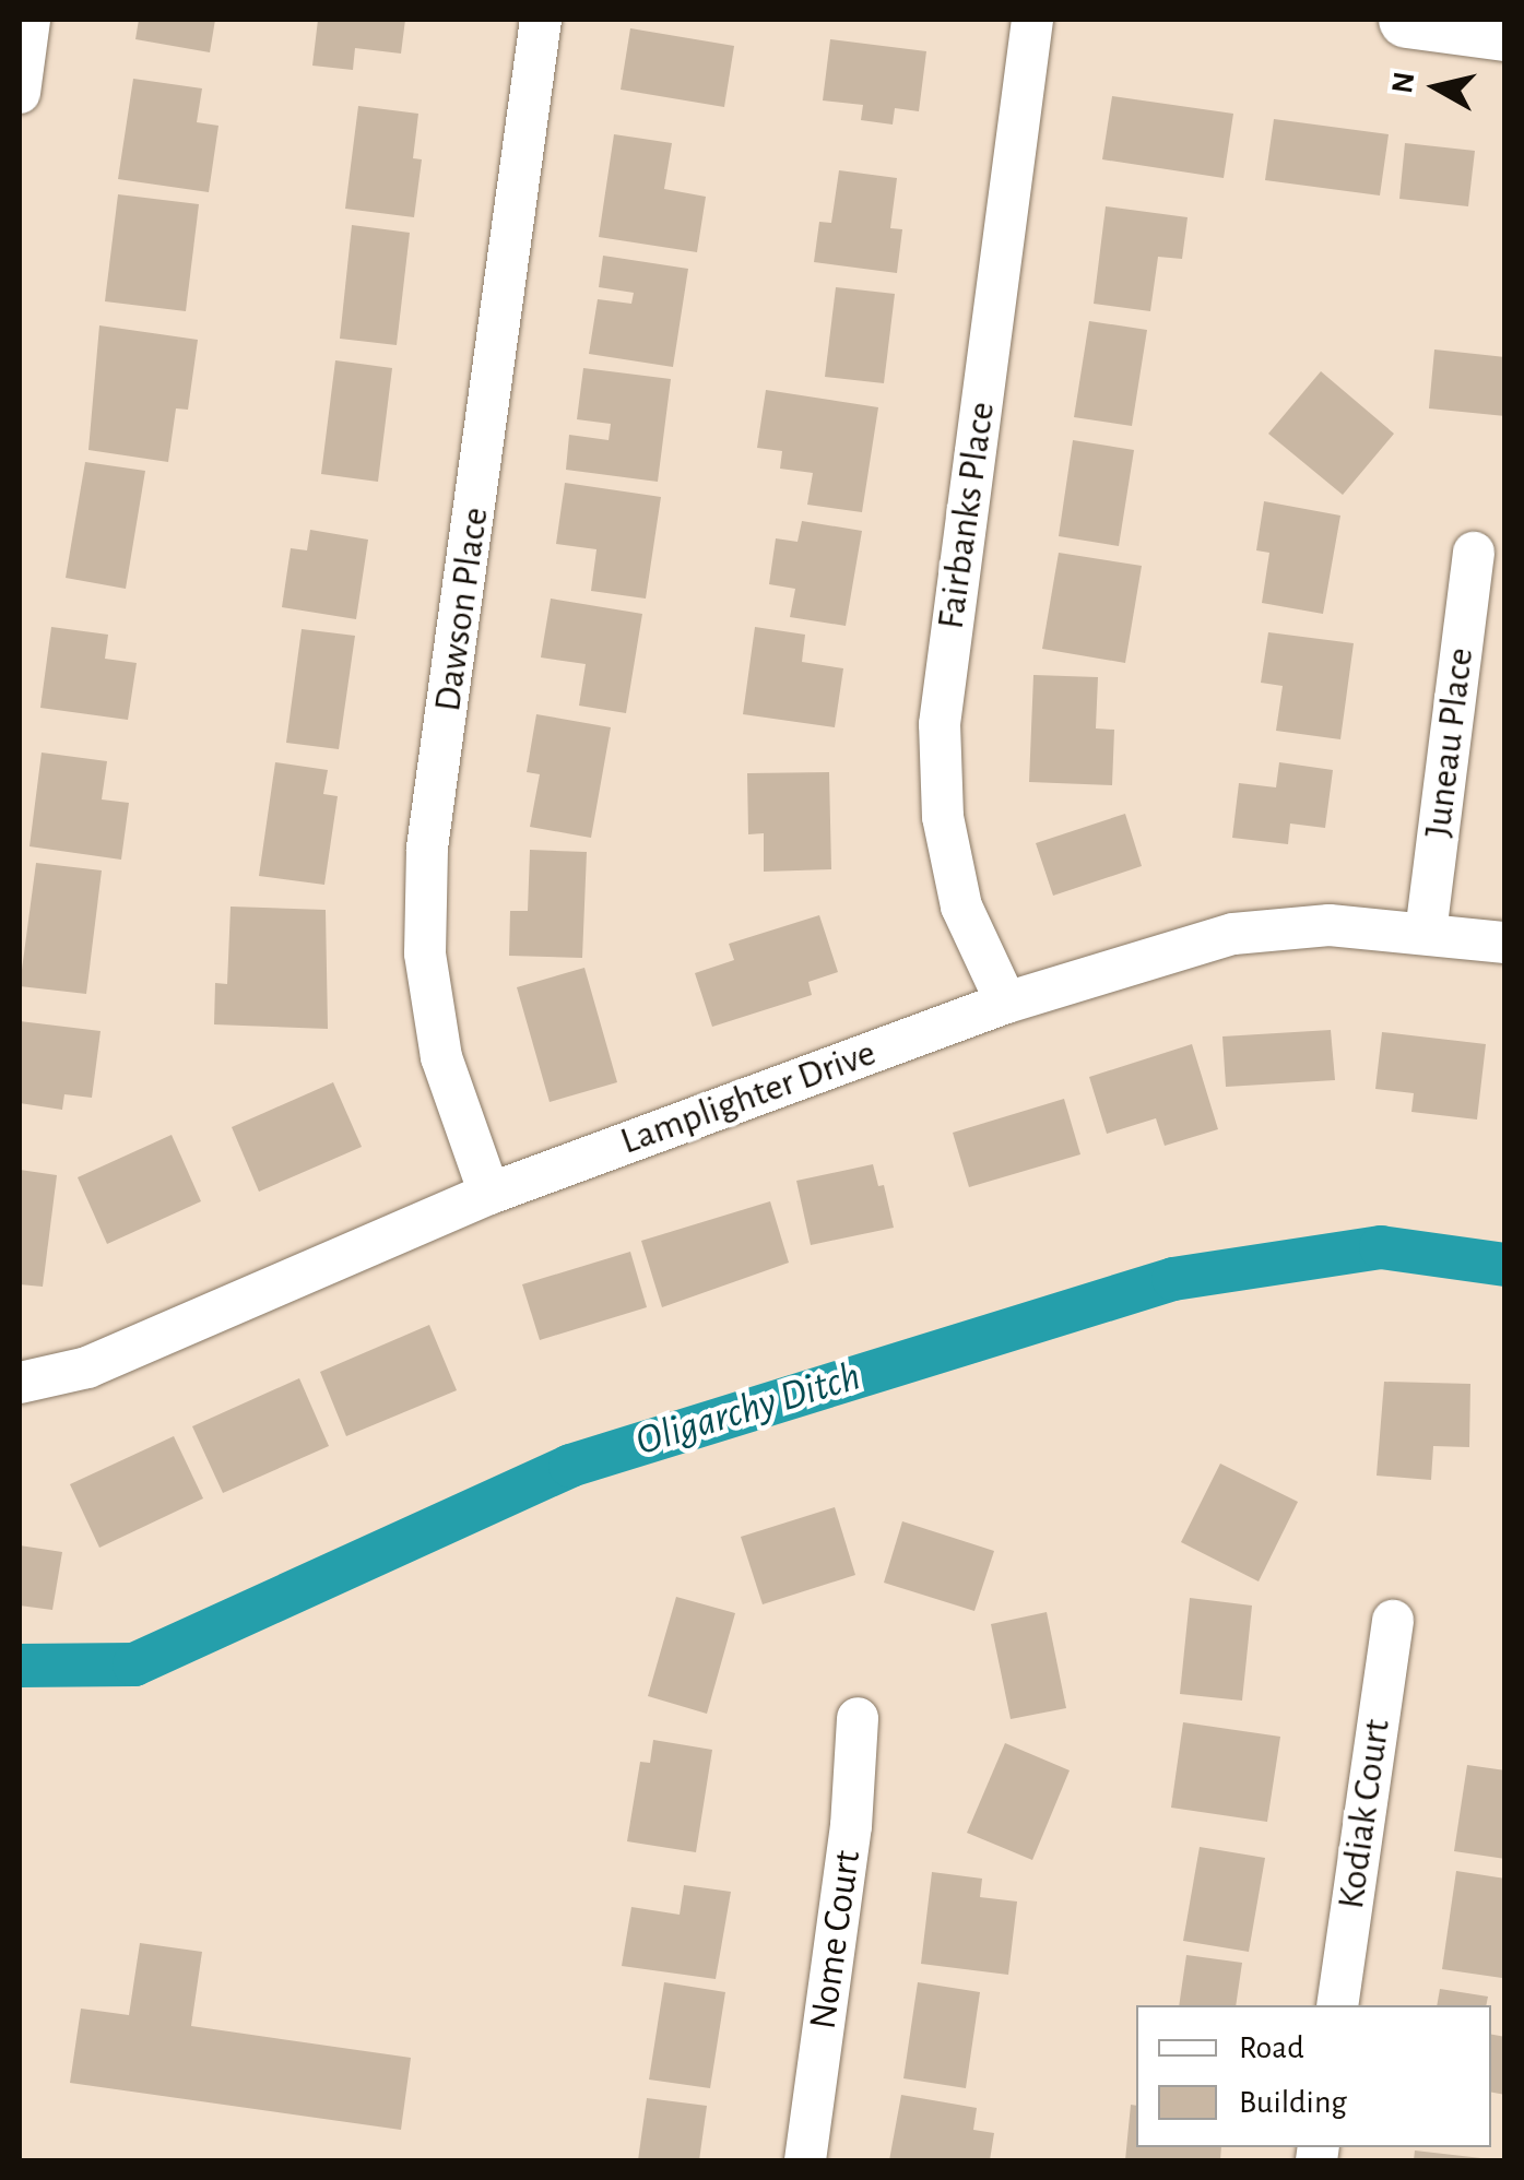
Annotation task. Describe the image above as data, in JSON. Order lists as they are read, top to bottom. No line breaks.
{"streets":{"street":["Fairbanks Place","Dawson Place","Juneau Place","Lamplighter Drive","Kodiak Court","Nome Court"]},"crossings":[["Fairbanks Place","Lamplighter Drive"],["Dawson Place","Lamplighter Drive"],["Juneau Place","Lamplighter Drive"]],"water":["Oligarchy Ditch"],"legend":["Road","Building"],"north":"left"}
